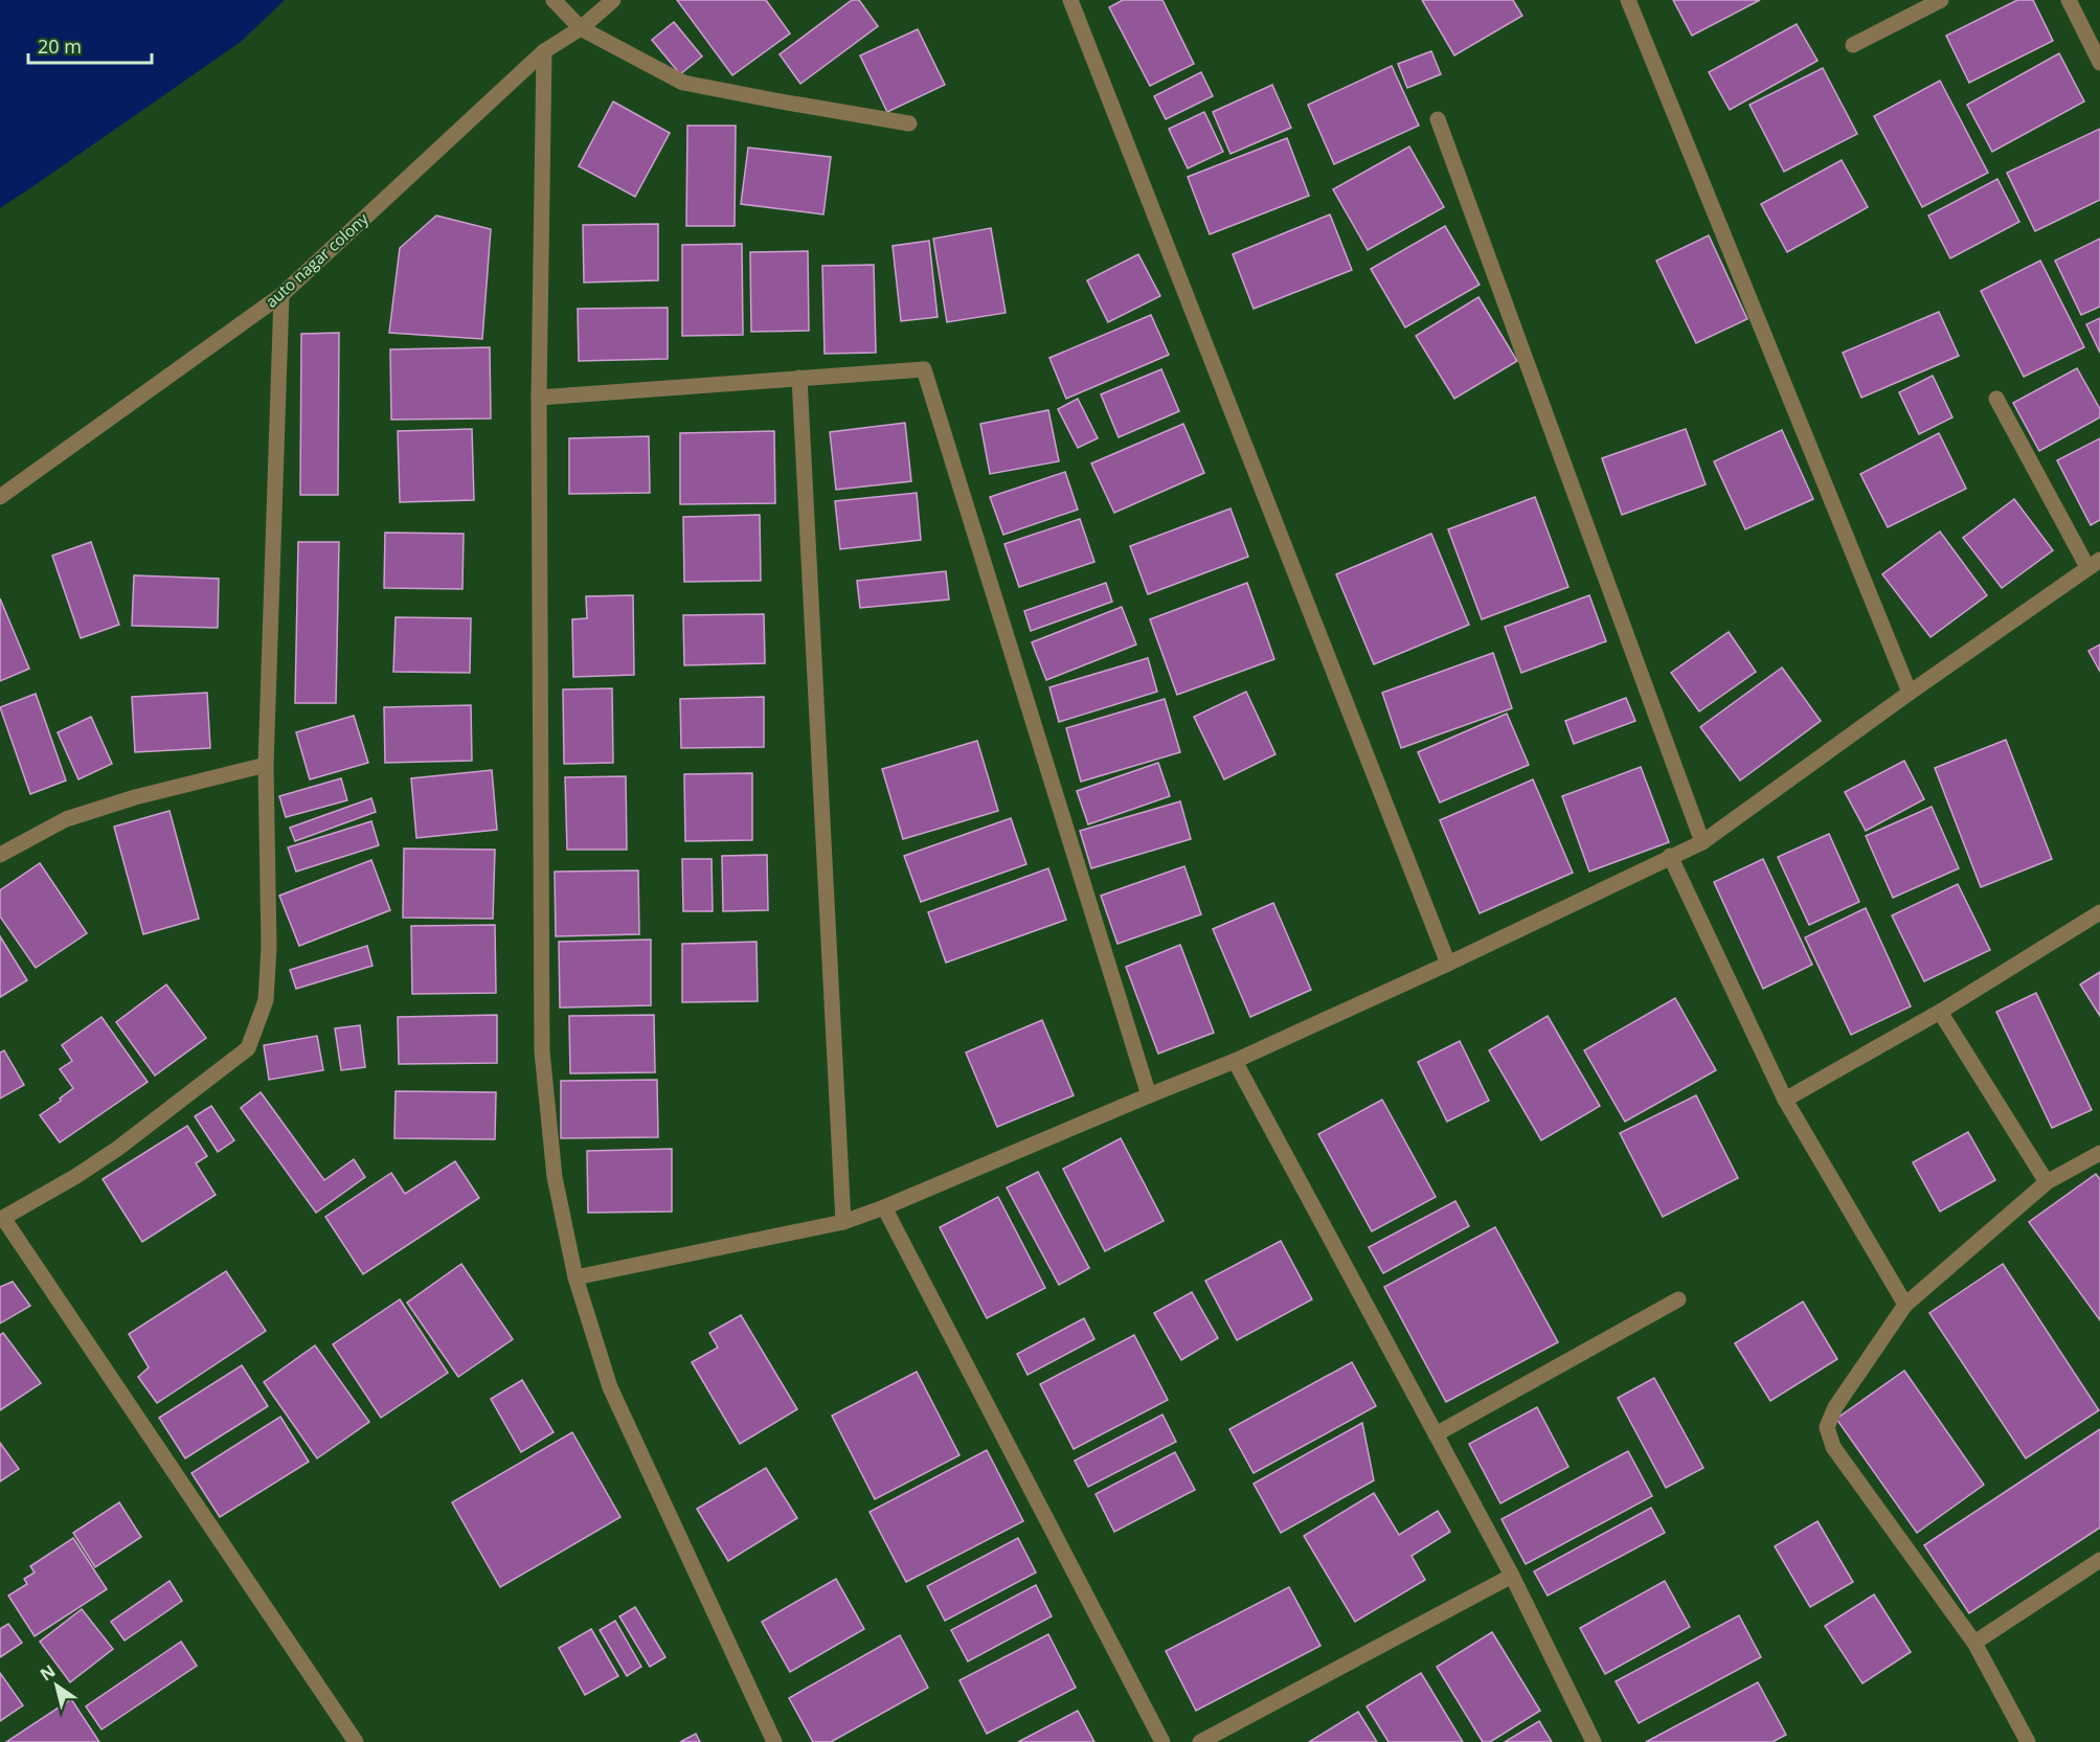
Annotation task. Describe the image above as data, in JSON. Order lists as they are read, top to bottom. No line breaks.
{"streets":{"street":["auto nagar colony"]},"scale_bar":"20 m","north":"top left"}
